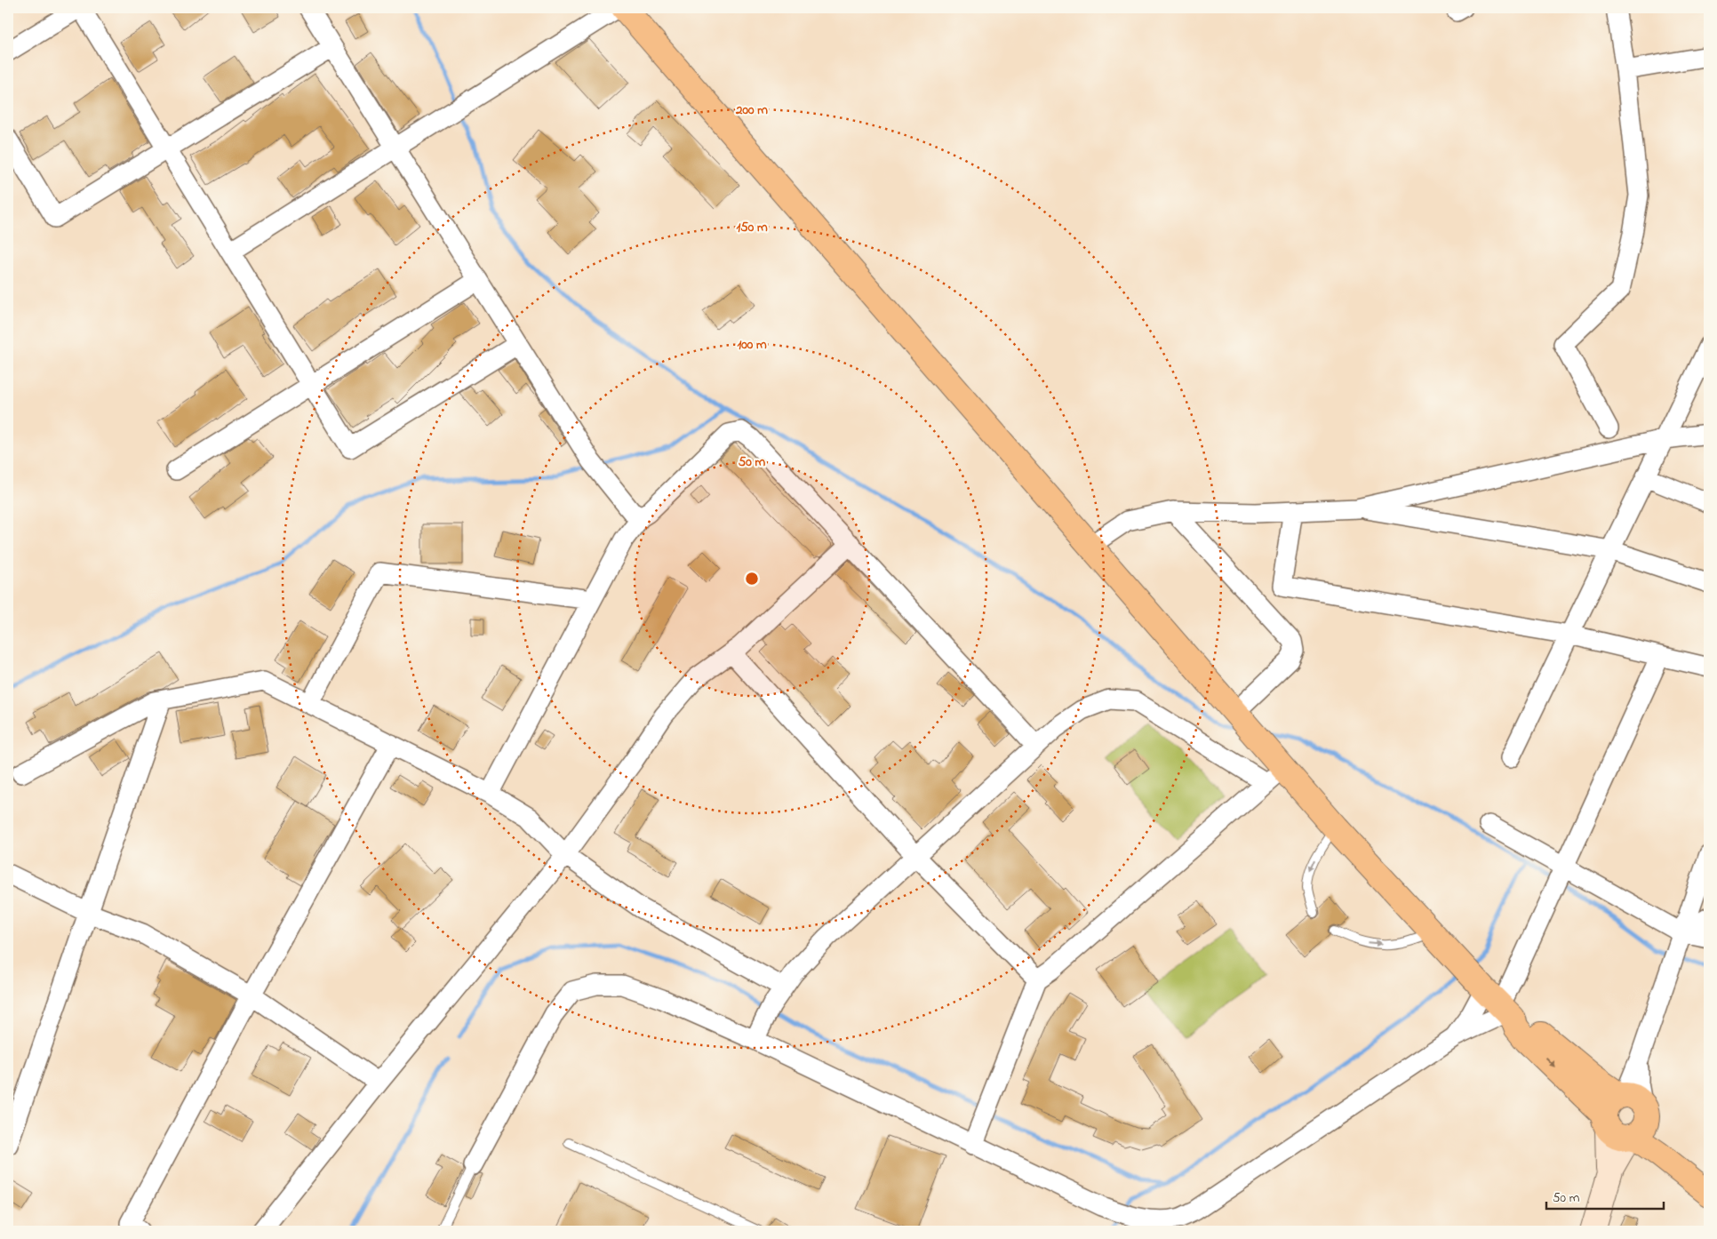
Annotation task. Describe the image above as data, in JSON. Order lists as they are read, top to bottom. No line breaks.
{"scale_bar":"50 m","rings":["200 m","150 m","100 m","50 m"]}
